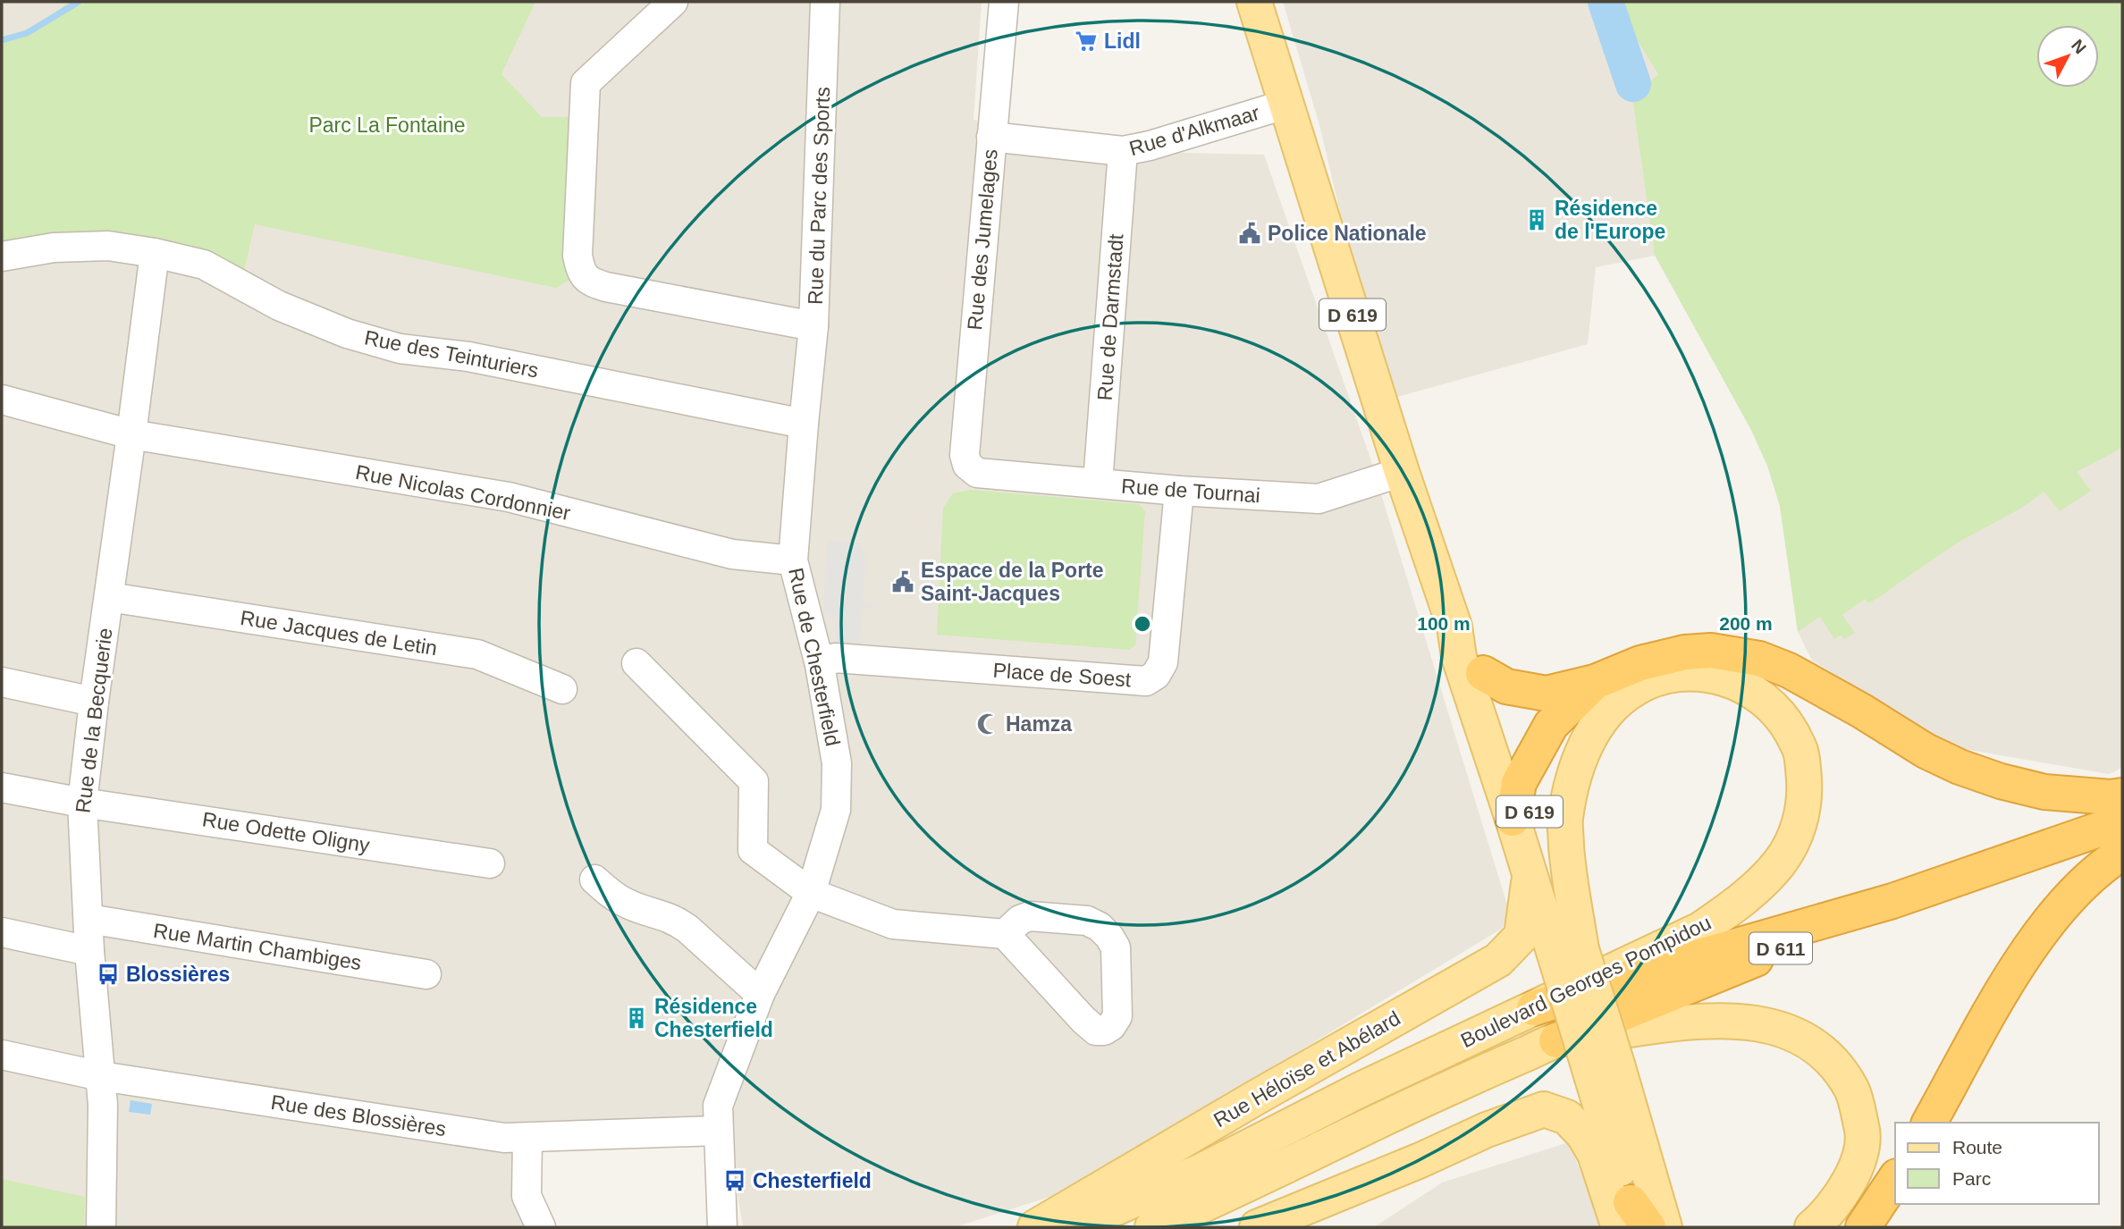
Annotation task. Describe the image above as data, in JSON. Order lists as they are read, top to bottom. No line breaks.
{"streets":{"highway":["D 611"],"main road":["D 619","Boulevard Georges Pompidou","Rue Héloïse et Abélard"],"street":["Rue d'Alkmaar","Rue du Parc des Sports","Rue des Jumelages","Rue de Darmstadt","Rue des Teinturiers","Rue de Tournai","Rue Nicolas Cordonnier","Rue Jacques de Letin","Rue de Chesterfield","Place de Soest","Rue de la Becquerie","Rue Odette Oligny","Rue Martin Chambiges","Rue des Blossières"]},"crossings":[["Rue d'Alkmaar","Rue des Jumelages"],["Rue d'Alkmaar","D 619"],["Rue d'Alkmaar","Rue de Darmstadt"],["Rue du Parc des Sports","Rue de Chesterfield"],["Rue des Jumelages","Rue de Tournai"],["D 619","Rue de Tournai"],["D 619","Boulevard Georges Pompidou"],["D 619","Rue Héloïse et Abélard"],["Rue de Darmstadt","Rue de Tournai"],["Rue des Teinturiers","Rue de Chesterfield"],["Rue des Teinturiers","Rue de la Becquerie"],["Rue de Tournai","Place de Soest"],["Rue Nicolas Cordonnier","Rue de Chesterfield"],["Rue Nicolas Cordonnier","Rue de la Becquerie"],["Rue Jacques de Letin","Rue de la Becquerie"],["Rue de Chesterfield","Place de Soest"],["Rue de Chesterfield","Rue des Blossières"],["Rue de la Becquerie","Rue Odette Oligny"],["Rue de la Becquerie","Rue Martin Chambiges"],["Rue de la Becquerie","Rue des Blossières"],["D 611","Boulevard Georges Pompidou"]],"parks":["Parc La Fontaine"],"places":{"supermarket":["Lidl"],"building":["Résidence de l'Europe","Résidence Chesterfield"],"public building":["Police Nationale","Espace de la Porte Saint-Jacques"],"mosque":["Hamza"],"bus stop":["Blossières","Chesterfield"]},"legend":["Route","Parc"],"north":"top right","rings":["100 m","200 m"]}
